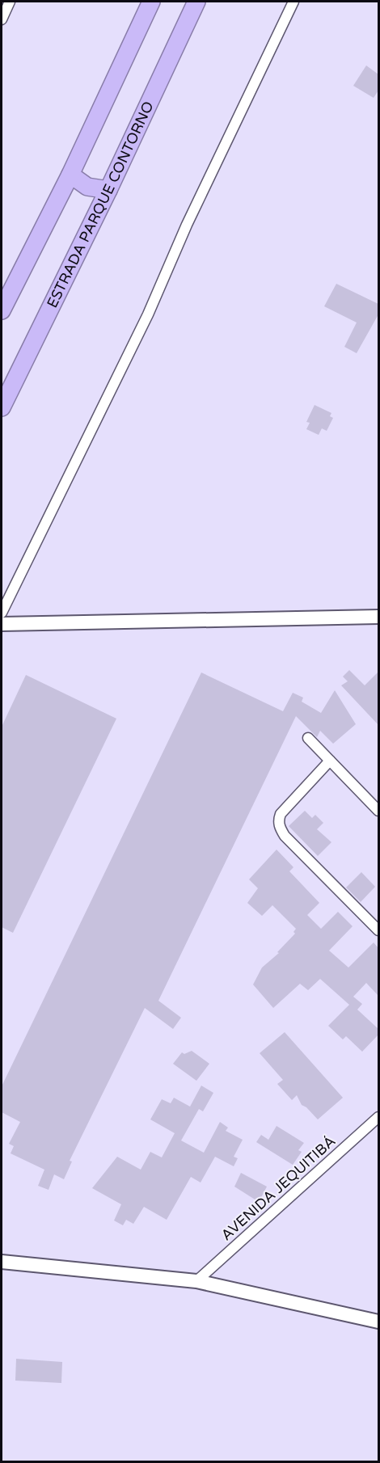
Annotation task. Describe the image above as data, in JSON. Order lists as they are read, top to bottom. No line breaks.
{"streets":{"highway":["ESTRADA PARQUE CONTORNO"],"street":["AVENIDA JEQUITIBÁ"]}}
